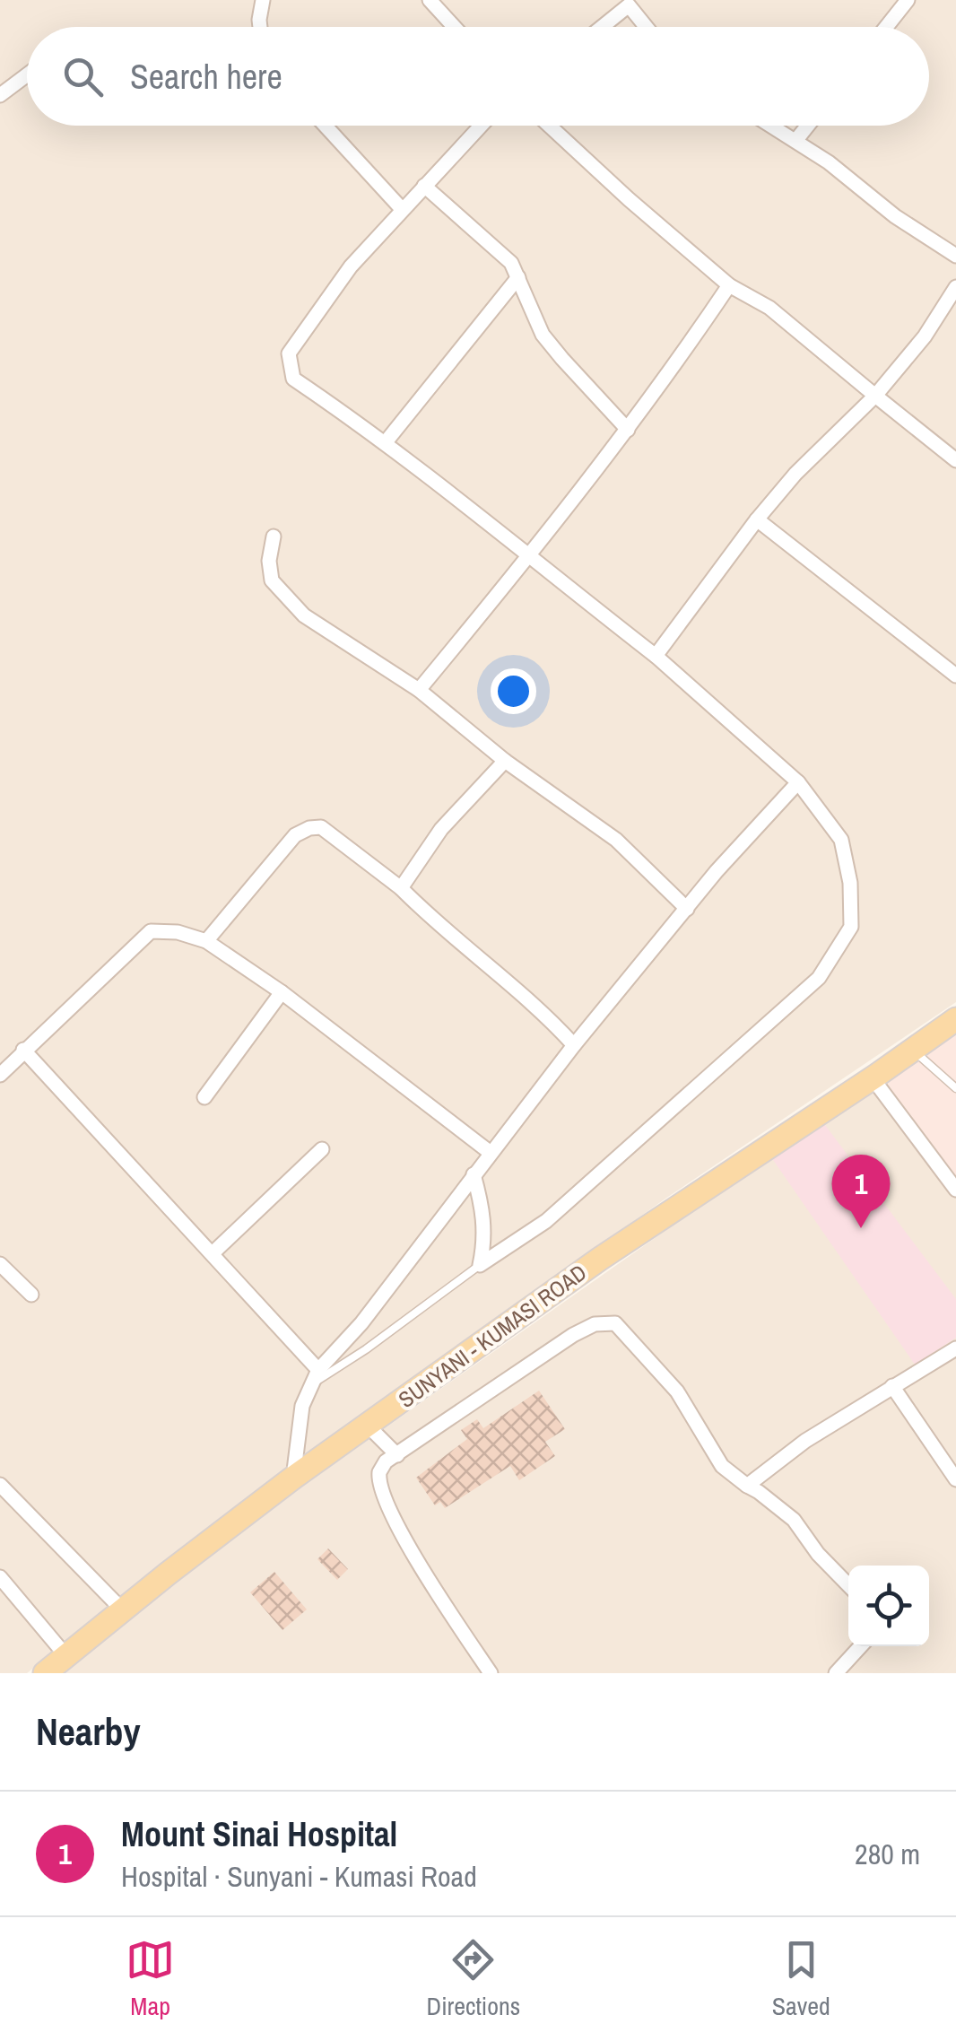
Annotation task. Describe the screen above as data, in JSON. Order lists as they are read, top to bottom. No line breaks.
{"streets":{"main road":["SUNYANI - KUMASI ROAD"]},"page":{"search":"Search here","pins":"1","heading":"Nearby","list":[{"mark":"1","name":"Mount Sinai Hospital","note":"Hospital · Sunyani - Kumasi Road","value":"280 m"}],"nav":["Map","Directions","Saved"]}}
